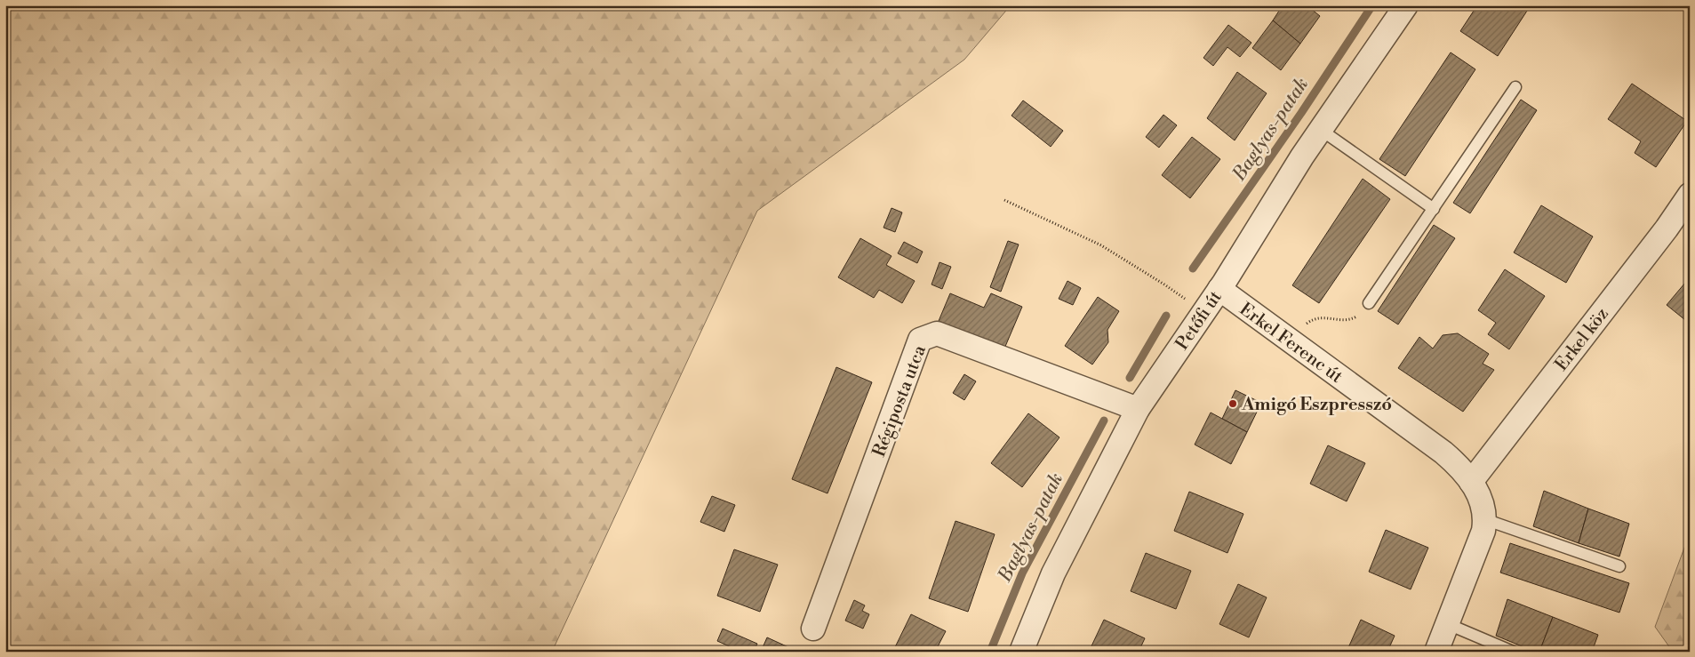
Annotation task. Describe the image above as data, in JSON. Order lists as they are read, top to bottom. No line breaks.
{"streets":{"street":["Petőfi út","Erkel köz","Erkel Ferenc út","Régiposta utca"]},"crossings":[["Petőfi út","Erkel Ferenc út"],["Petőfi út","Régiposta utca"],["Erkel köz","Erkel Ferenc út"]],"water":["Baglyas-patak"],"places":["Amigó Eszpresszó"]}
